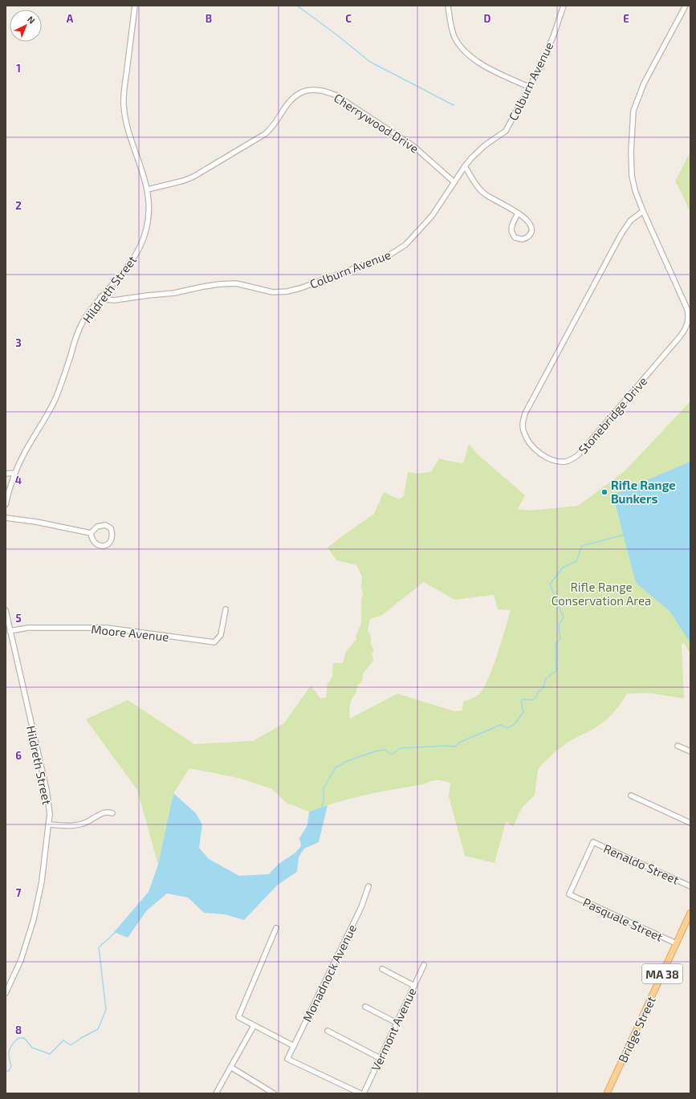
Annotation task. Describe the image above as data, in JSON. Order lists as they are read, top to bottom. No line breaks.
{"streets":{"main road":["MA 38","Bridge Street"],"street":["Colburn Avenue","Cherrywood Drive","Hildreth Street","Stonebridge Drive","Moore Avenue","Renaldo Street","Pasquale Street","Monadnock Avenue","Vermont Avenue"]},"crossings":[["Colburn Avenue","Cherrywood Drive"],["Colburn Avenue","Hildreth Street"],["Cherrywood Drive","Hildreth Street"],["Hildreth Street","Moore Avenue"],["Renaldo Street","Pasquale Street"],["Pasquale Street","Bridge Street"]],"parks":["Rifle Range Conservation Area"],"places":["Rifle Range Bunkers"],"north":"top right","grid":{"columns":["A","B","C","D","E"],"rows":["1","2","3","4","5","6","7","8"]}}
